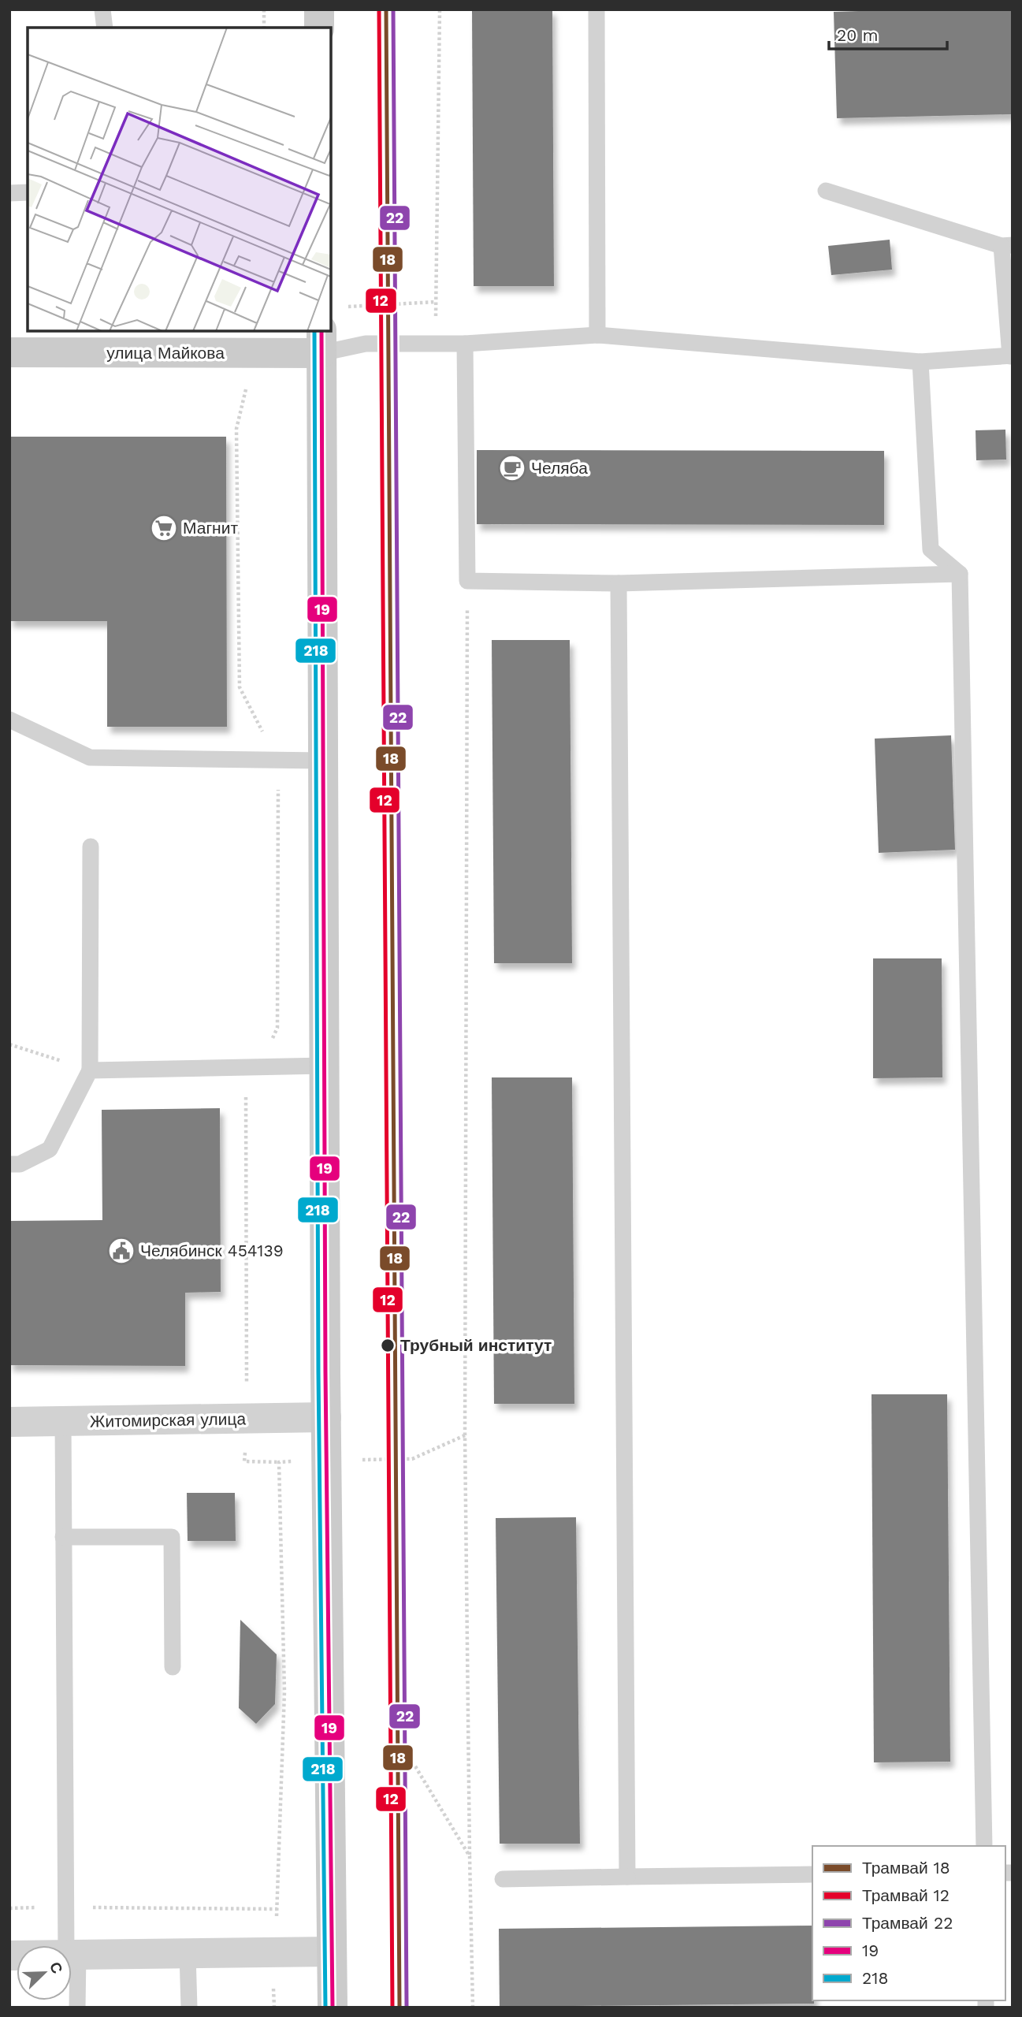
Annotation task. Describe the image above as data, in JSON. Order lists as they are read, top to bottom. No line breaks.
{"streets":{"main road":["улица Майкова"],"street":["Житомирская улица"]},"places":{"cafe":["Челяба"],"supermarket":["Магнит"],"public building":["Челябинск 454139"],"other":["Трубный институт"]},"lines":["tram line 18","tram line 12","tram line 22","transit line 19","transit line 218"],"legend":["Трамвай 18","Трамвай 12","Трамвай 22","19","218"],"scale_bar":"20 m","north":"top right"}
